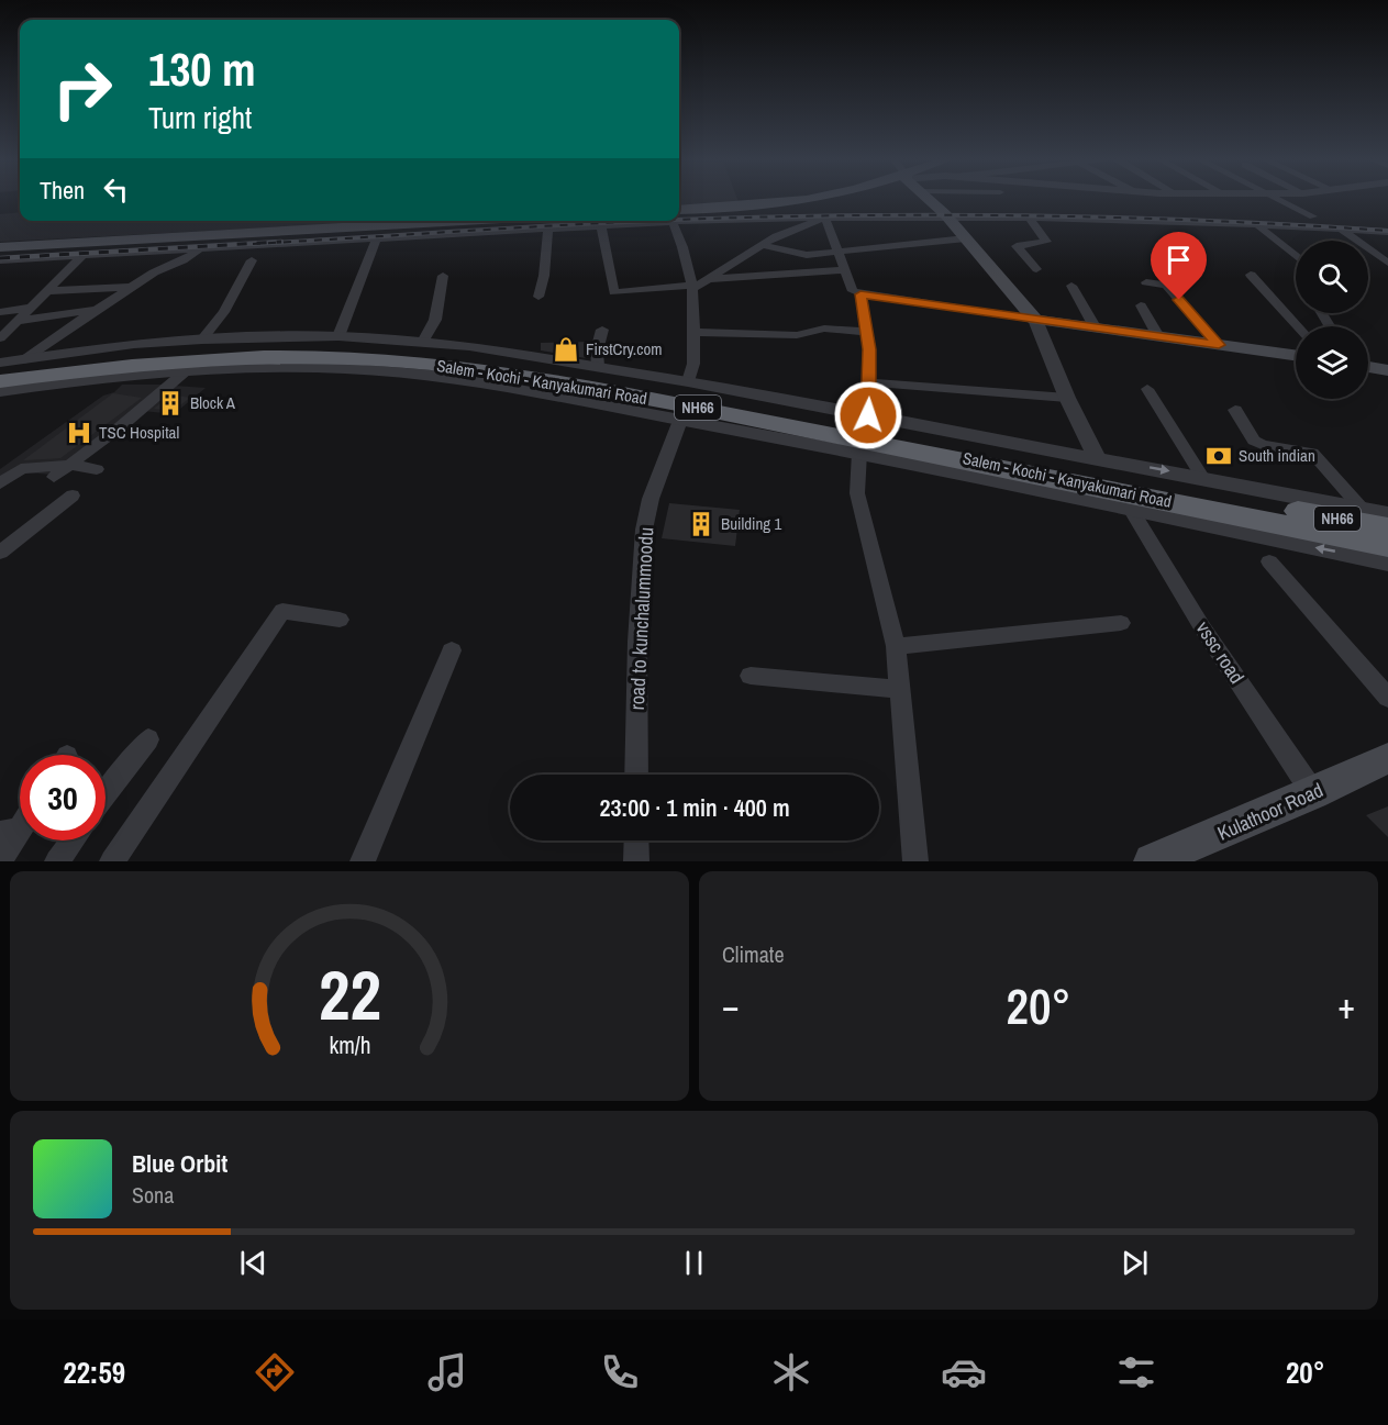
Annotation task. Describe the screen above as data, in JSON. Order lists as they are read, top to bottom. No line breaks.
{"streets":{"highway":["Salem - Kochi - Kanyakumari Road","NH66"],"main road":["Kulathoor Road"],"street":["road to kunchalummoodu","vssc road"]},"crossings":[["vssc road","Kulathoor Road"]],"places":{"shop":["FirstCry.com"],"building":["Block A","Building 1"],"hospital":["TSC Hospital"],"bank":["South indian"]},"page":{"turn":["130 m","Turn right"],"then":"Then","limit":"30","trip":"23:00 · 1 min · 400 m","tile":"Climate","heat":["−","20°","+"],"song":["Blue Orbit","Sona"],"tabs":["22:59","20°"],"gauge":["22","km/h"]}}
